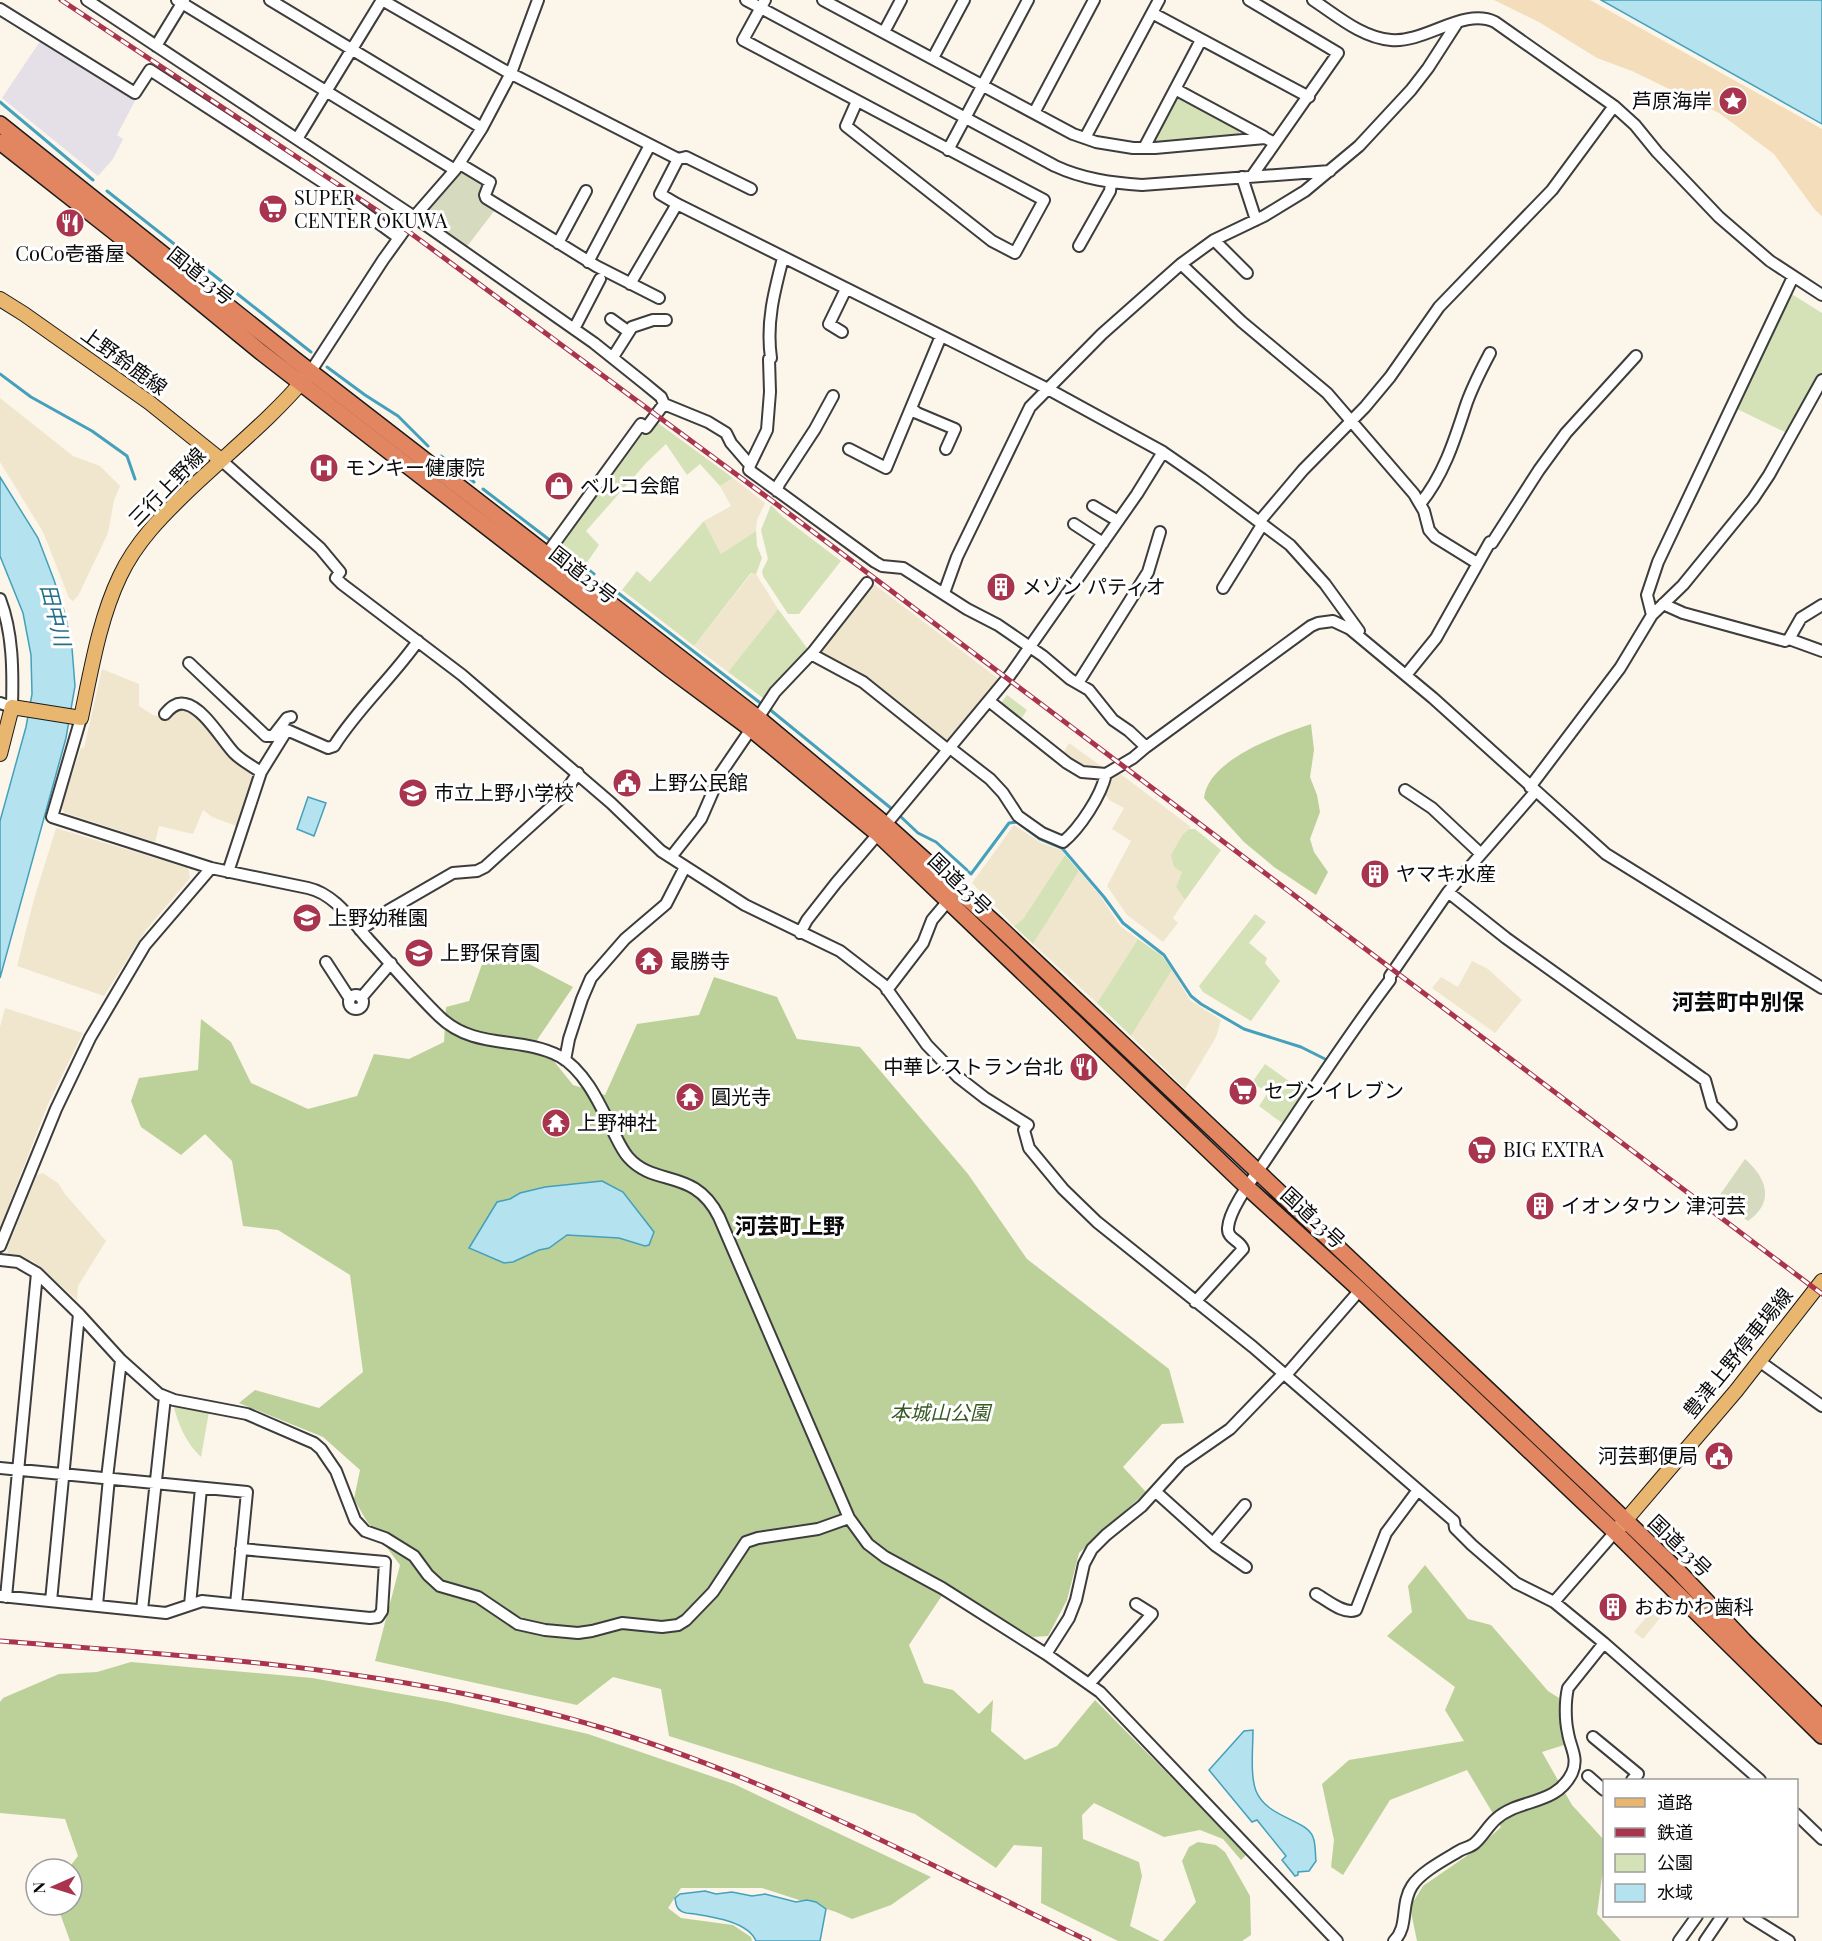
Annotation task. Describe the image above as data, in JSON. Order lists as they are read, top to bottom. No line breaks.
{"streets":{"highway":["国道23号"],"main road":["上野鈴鹿線","三行上野線","豊津上野停車場線"]},"crossings":[["国道23号","三行上野線"],["国道23号","豊津上野停車場線"],["上野鈴鹿線","三行上野線"]],"districts":["河芸町中別保","河芸町上野"],"water":["田中川"],"parks":["本城山公園"],"places":{"place":["芦原海岸"],"supermarket":["SUPER CENTER OKUWA","セブンイレブン","BIG EXTRA"],"restaurant":["CoCo壱番屋","中華レストラン台北"],"hospital":["モンキー健康院"],"shop":["ベルコ会館"],"building":["メゾン パティオ","ヤマキ水産","イオンタウン 津河芸","おおかわ歯科"],"public building":["上野公民館","河芸郵便局"],"school or university":["市立上野小学校","上野幼稚園","上野保育園"],"temple":["最勝寺","圓光寺","上野神社"]},"legend":["道路","鉄道","公園","水域"],"north":"left"}
